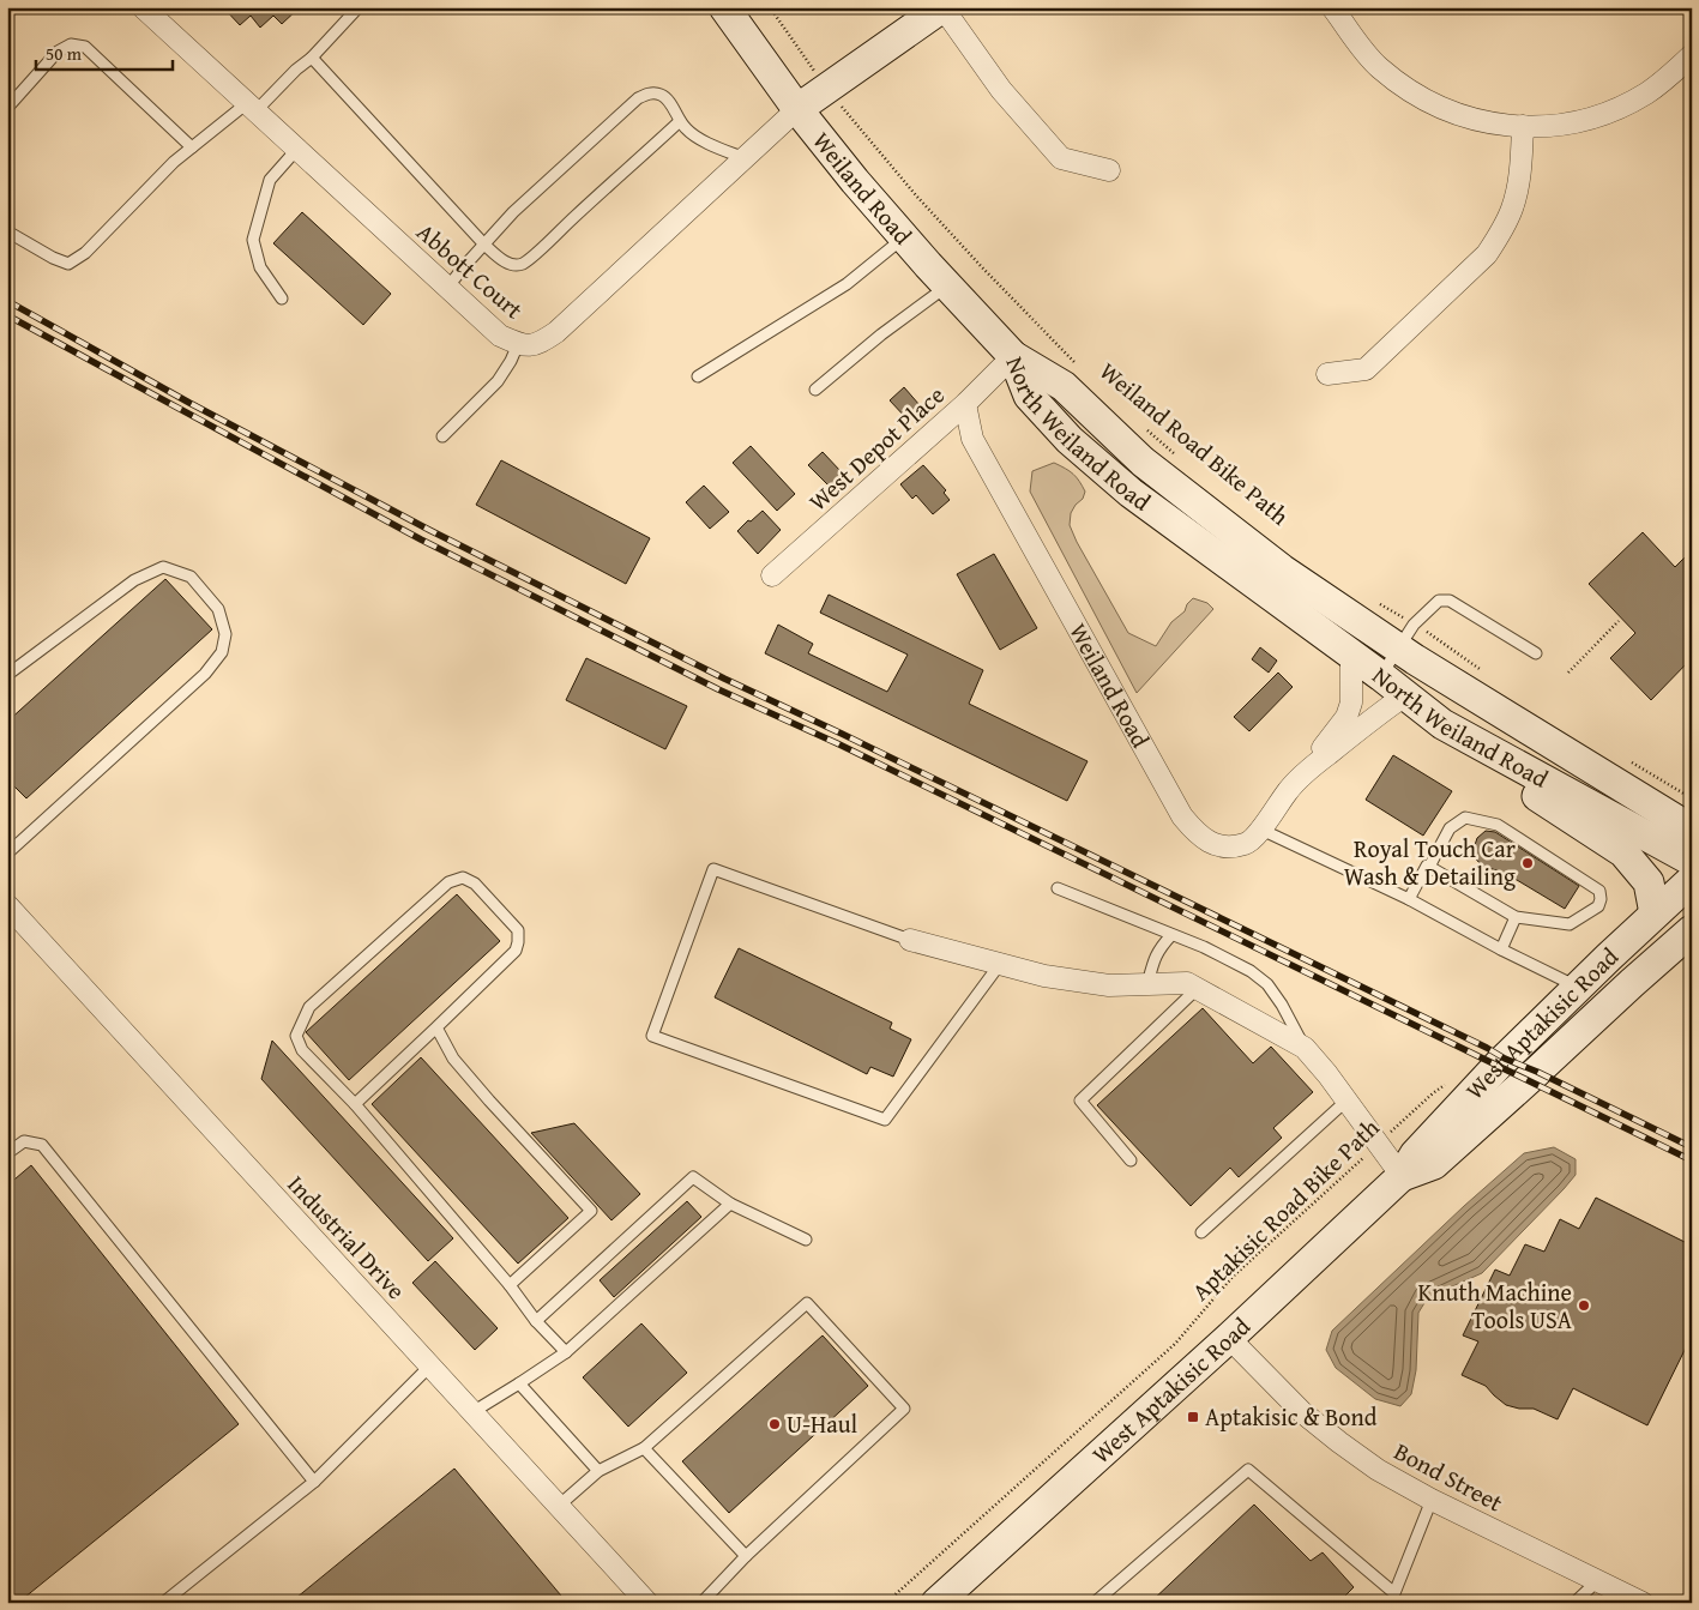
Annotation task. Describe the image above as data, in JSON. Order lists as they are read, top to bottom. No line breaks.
{"streets":{"main road":["Weiland Road","North Weiland Road","West Aptakisic Road"],"street":["Abbott Court","West Depot Place","Industrial Drive","Bond Street"],"path":["Weiland Road Bike Path","Aptakisic Road Bike Path"]},"crossings":[["Weiland Road","Abbott Court"],["Weiland Road","North Weiland Road"],["Weiland Road","West Depot Place"],["North Weiland Road","West Depot Place"],["West Aptakisic Road","Bond Street"]],"places":{"other":["Royal Touch Car Wash & Detailing","Knuth Machine Tools USA","U-Haul"],"transit":["Aptakisic & Bond"]},"scale_bar":"50 m"}
